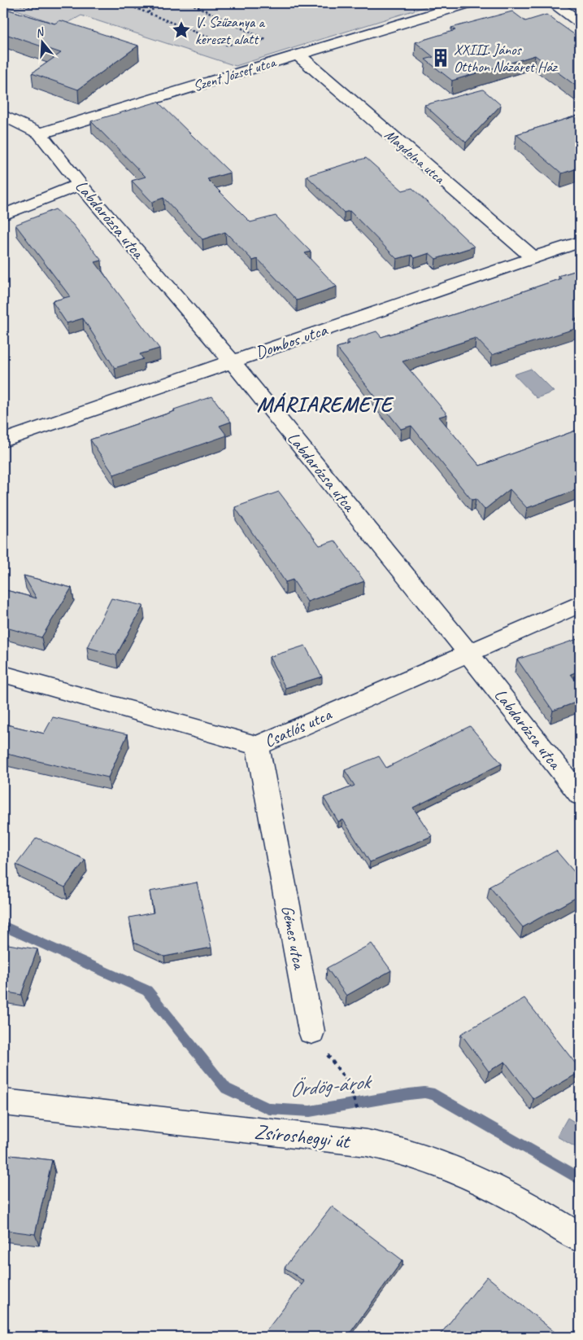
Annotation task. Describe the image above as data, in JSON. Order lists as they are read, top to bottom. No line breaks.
{"streets":{"street":["Szent József utca","Magdolna utca","Labdarózsa utca","Dombos utca","Csatlós utca","Gémes utca","Zsíroshegyi út"]},"crossings":[["Szent József utca","Magdolna utca"],["Szent József utca","Labdarózsa utca"],["Magdolna utca","Dombos utca"],["Labdarózsa utca","Dombos utca"],["Labdarózsa utca","Csatlós utca"],["Csatlós utca","Gémes utca"]],"districts":["MÁRIAREMETE"],"water":["Ördög-árok"],"places":{"place":["V. Szűzanya a kereszt alatt"],"building":["XXIII. János Otthon Názáret Ház"]},"north":"top"}
